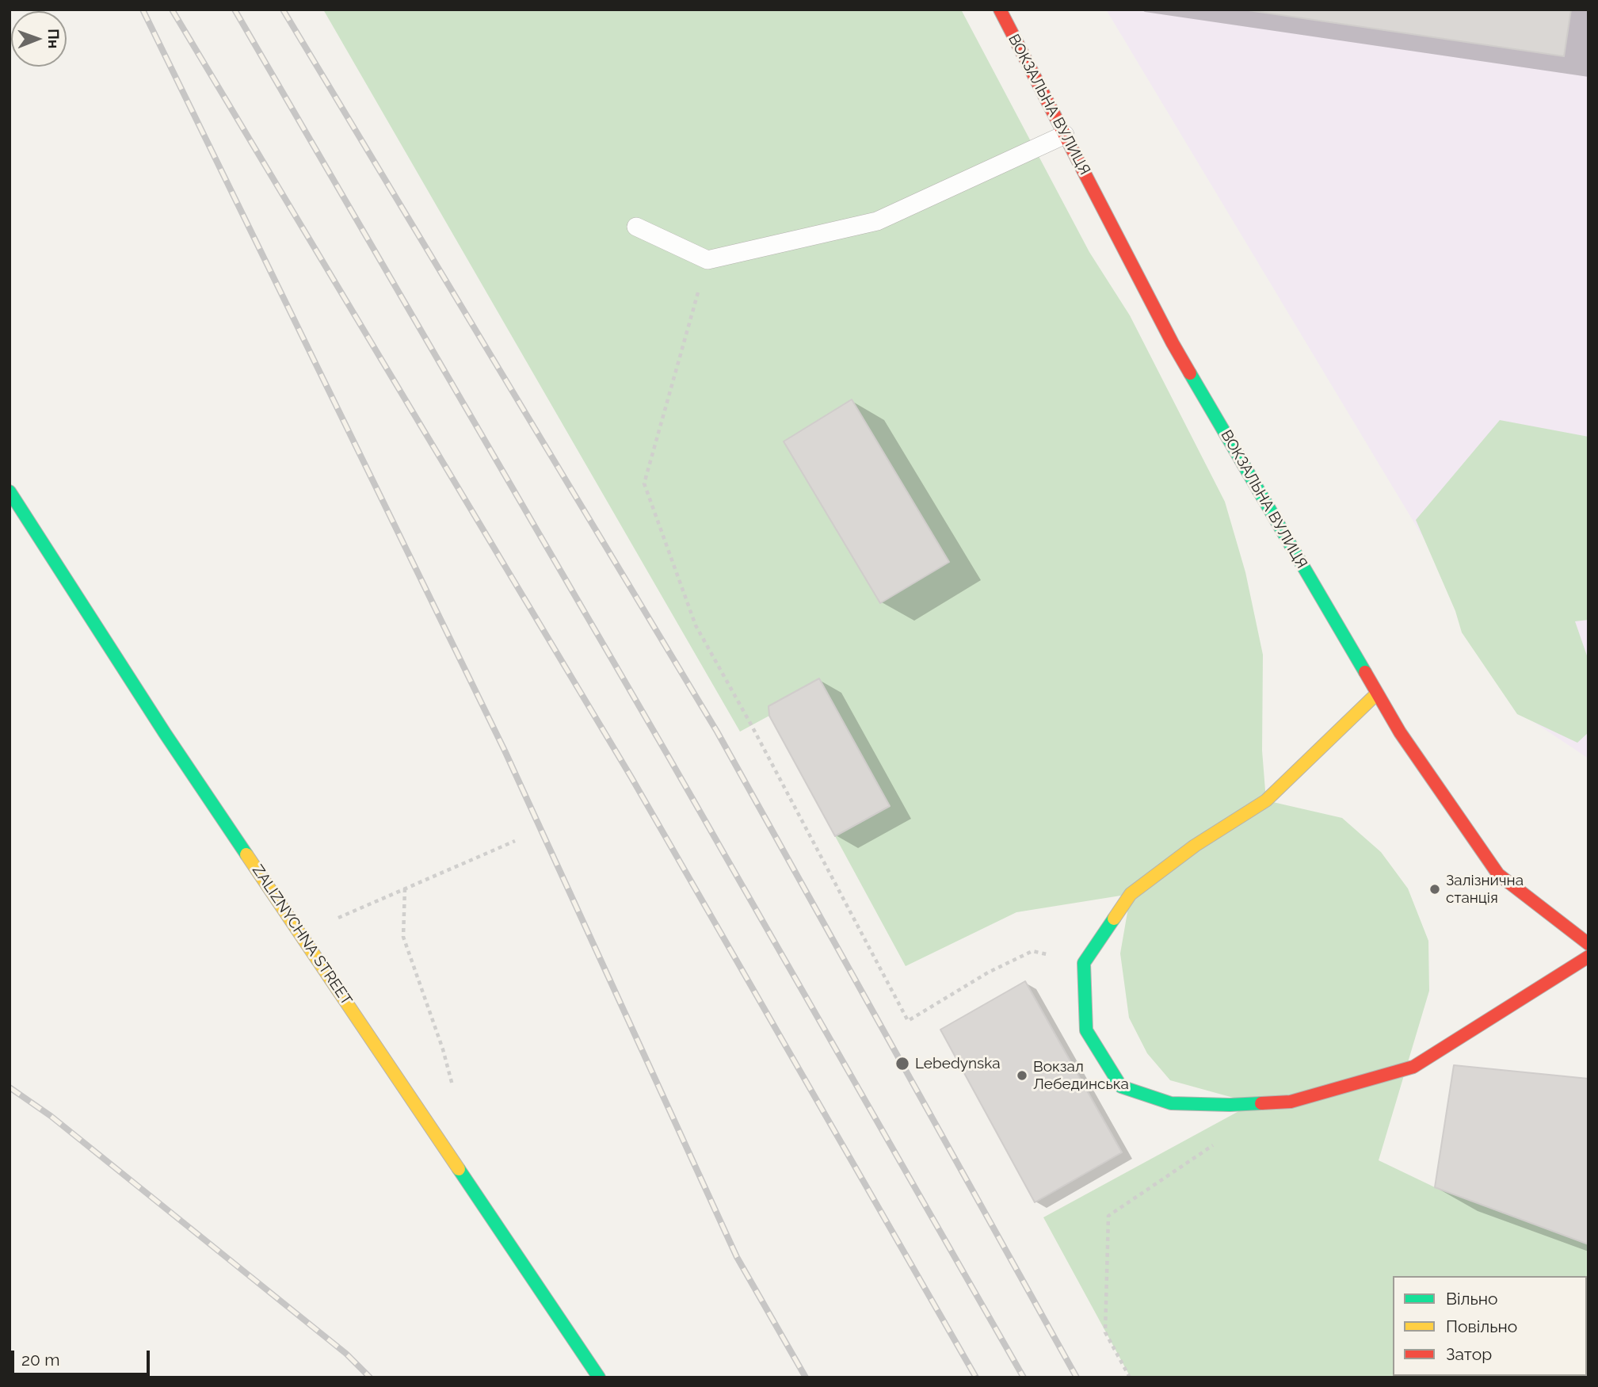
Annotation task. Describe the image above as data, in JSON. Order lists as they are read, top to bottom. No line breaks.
{"streets":{"street":["ВОКЗАЛЬНА ВУЛИЦЯ","ZALIZNYCHNA STREET"]},"places":["Залізнична станція","Lebedynska","Вокзал Лебединська"],"legend":["Вільно","Повільно","Затор"],"scale_bar":"20 m","north":"right"}
